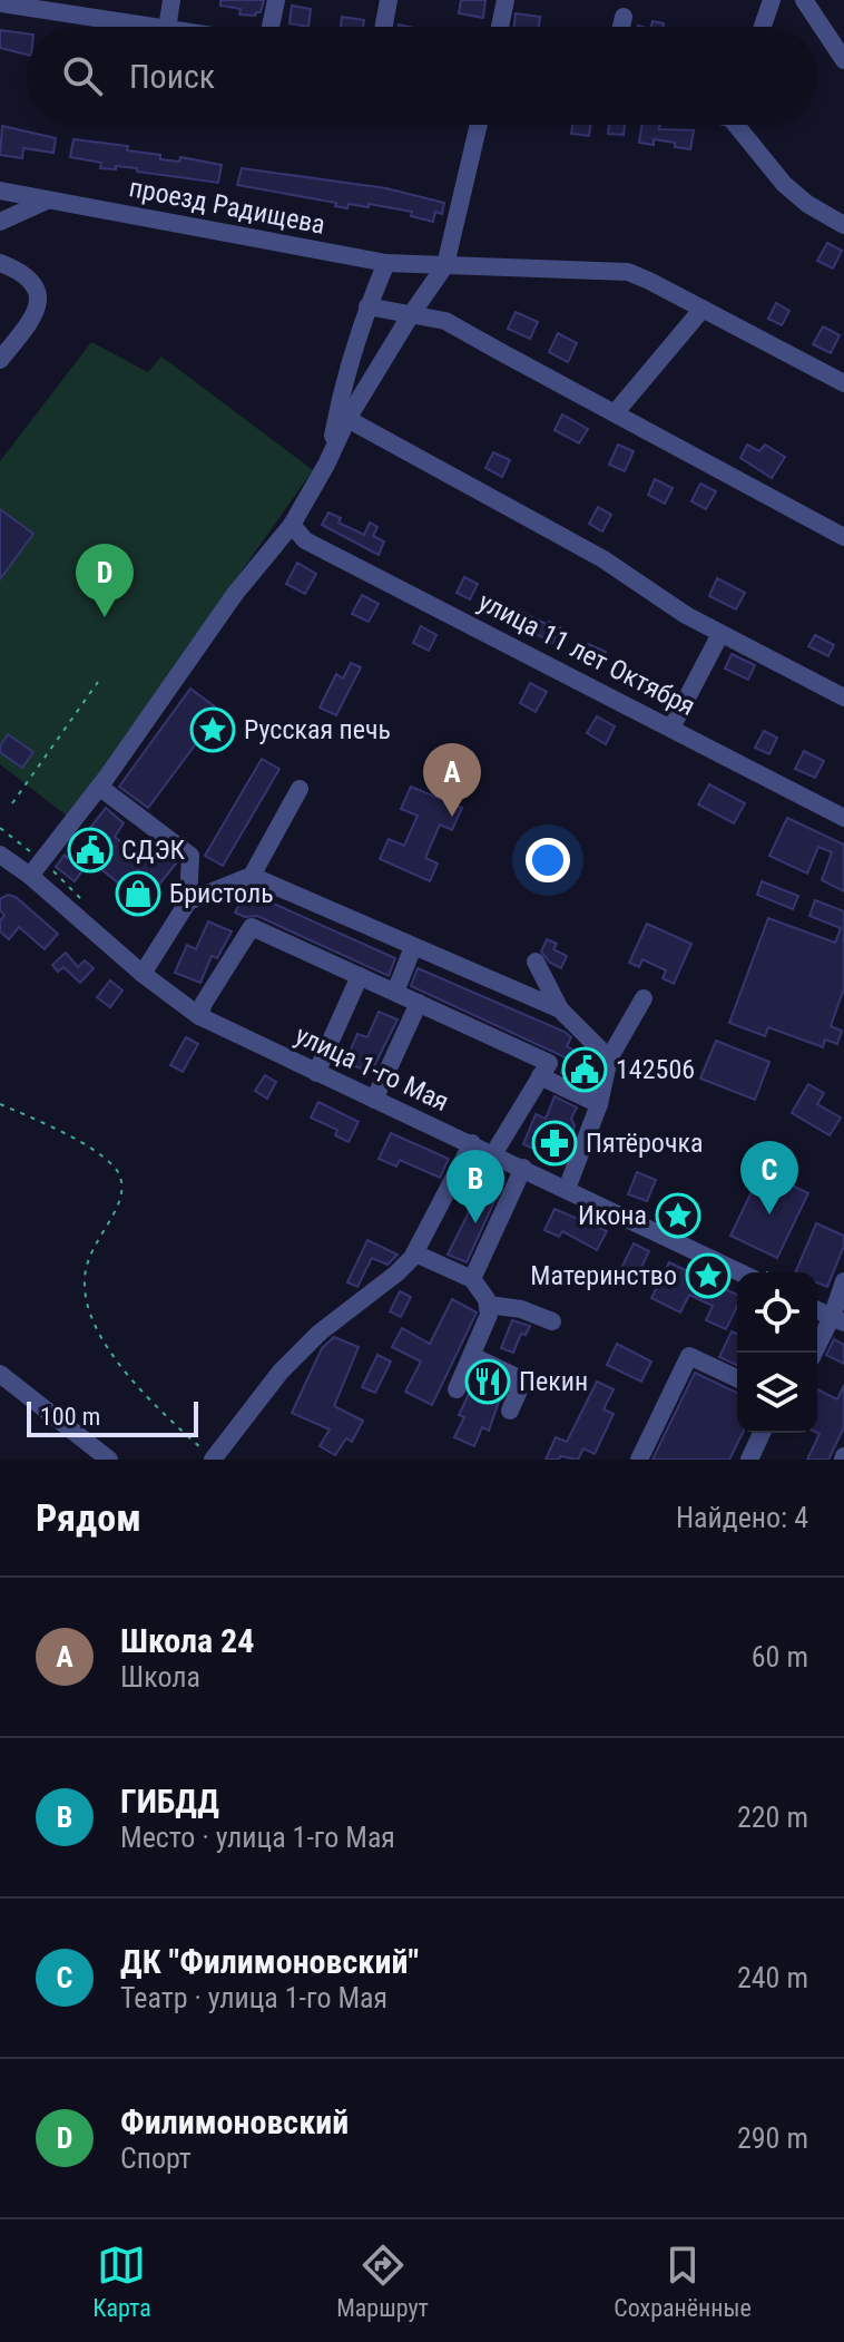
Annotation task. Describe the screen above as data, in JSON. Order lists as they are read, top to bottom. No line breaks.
{"streets":{"street":["проезд Радищева","улица 11 лет Октября","улица 1-го Мая"]},"places":{"place":["Русская печь","Икона","Материнство"],"public building":["СДЭК","142506"],"shop":["Бристоль"],"pharmacy":["Пятёрочка"],"restaurant":["Пекин"]},"scale_bar":"100 m","page":{"search":"Поиск","pins":["D","A","C","B"],"scale":"100 m","heading":["Рядом","Найдено: 4"],"list":[{"mark":"A","name":"Школа 24","note":"Школа","value":"60 m"},{"mark":"B","name":"ГИБДД","note":"Место · улица 1-го Мая","value":"220 m"},{"mark":"C","name":"ДК \"Филимоновский\"","note":"Театр · улица 1-го Мая","value":"240 m"},{"mark":"D","name":"Филимоновский","note":"Спорт","value":"290 m"}],"nav":["Карта","Маршрут","Сохранённые"]}}
